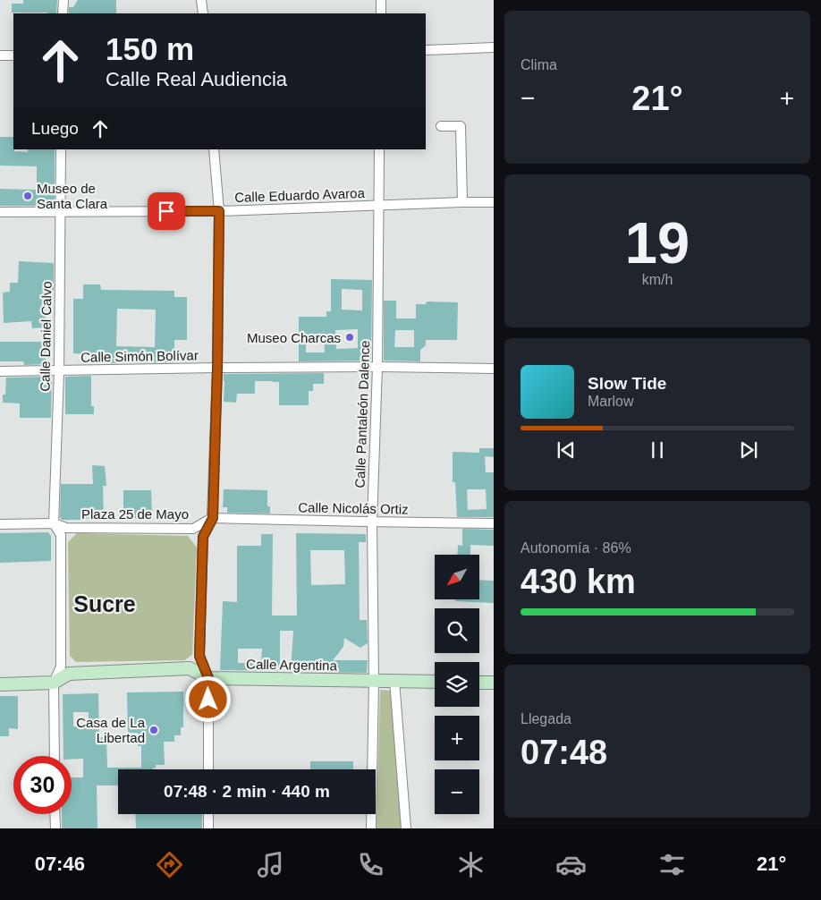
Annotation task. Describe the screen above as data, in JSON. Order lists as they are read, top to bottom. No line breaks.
{"streets":{"main road":["Calle Argentina"],"street":["Calle Eduardo Avaroa","Calle Daniel Calvo","Calle Simón Bolívar","Calle Pantaleón Dalence","Calle Nicolás Ortiz","Plaza 25 de Mayo"]},"crossings":[["Calle Eduardo Avaroa","Calle Daniel Calvo"],["Calle Eduardo Avaroa","Calle Pantaleón Dalence"],["Calle Daniel Calvo","Calle Simón Bolívar"],["Calle Daniel Calvo","Plaza 25 de Mayo"],["Calle Simón Bolívar","Calle Pantaleón Dalence"],["Calle Pantaleón Dalence","Calle Nicolás Ortiz"],["Calle Pantaleón Dalence","Calle Argentina"],["Calle Nicolás Ortiz","Plaza 25 de Mayo"],["Plaza 25 de Mayo","Calle Argentina"]],"districts":["Sucre"],"places":["Museo de Santa Clara","Museo Charcas","Casa de La Libertad"],"north":"bottom left","page":{"tile":["Clima",["19","km/h"],["Autonomía · 86%","430 km"],["Llegada","07:48"]],"turn":["150 m","Calle Real Audiencia"],"heat":["−","21°","+"],"then":"Luego","song":["Slow Tide","Marlow"],"map_buttons":["+","−"],"limit":"30","trip":"07:48 · 2 min · 440 m","tabs":["07:46","21°"]}}
